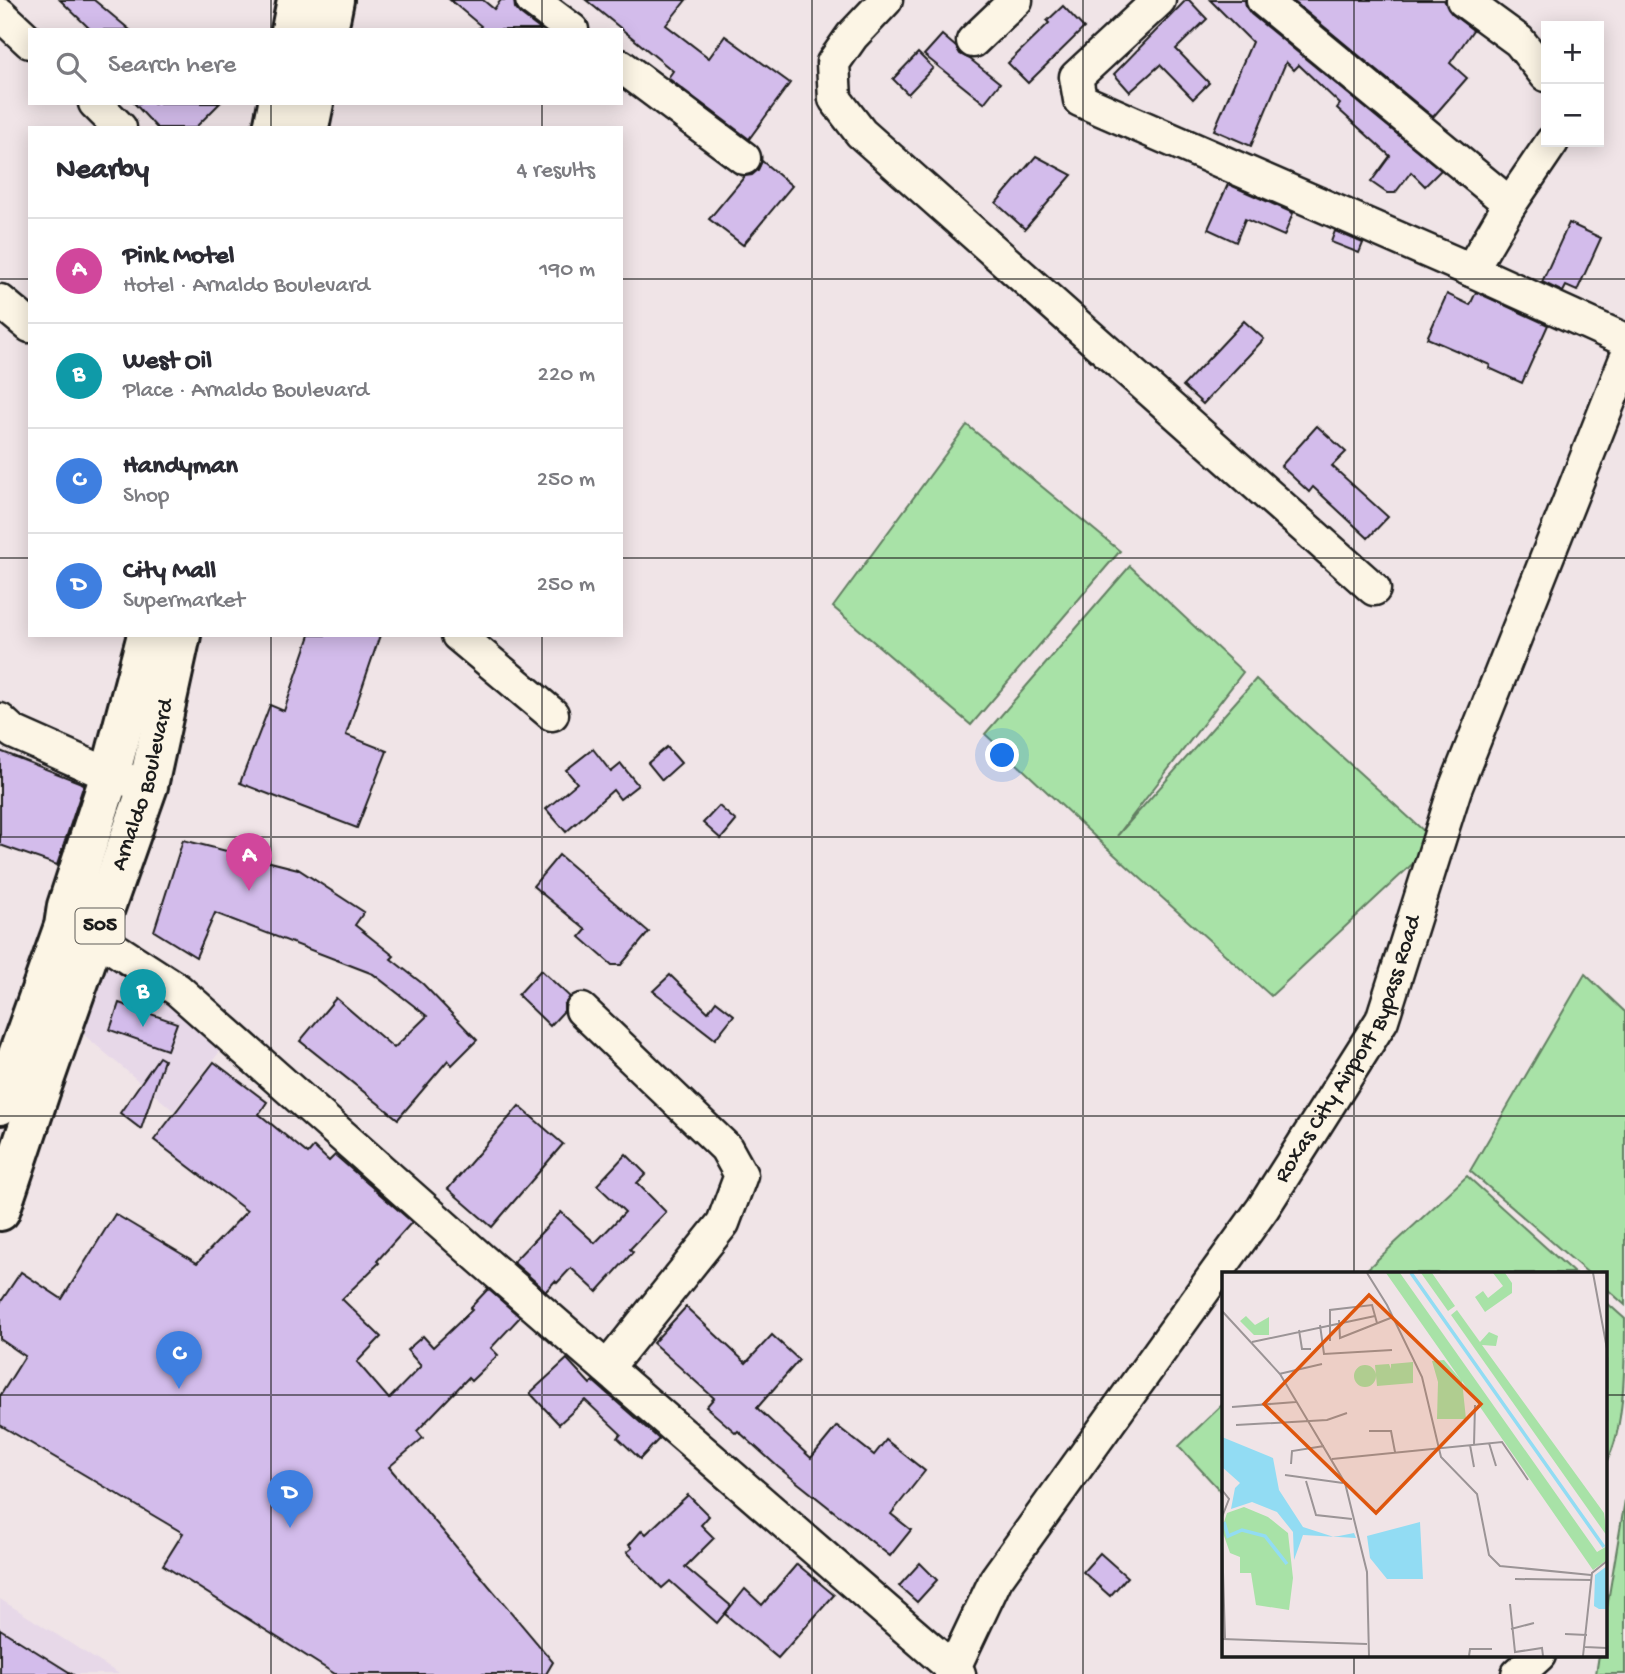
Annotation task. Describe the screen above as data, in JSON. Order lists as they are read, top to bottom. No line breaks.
{"streets":{"highway":["Arnaldo Boulevard","505"],"street":["Roxas City Airport Bypass Road"]},"page":{"map_buttons":["+","−"],"search":"Search here","heading":["Nearby","4 results"],"list":[{"mark":"A","name":"Pink Motel","note":"Hotel · Arnaldo Boulevard","value":"190 m"},{"mark":"B","name":"West Oil","note":"Place · Arnaldo Boulevard","value":"220 m"},{"mark":"C","name":"Handyman","note":"Shop","value":"250 m"},{"mark":"D","name":"City Mall","note":"Supermarket","value":"250 m"}],"pins":["A","B","C","D"]}}
